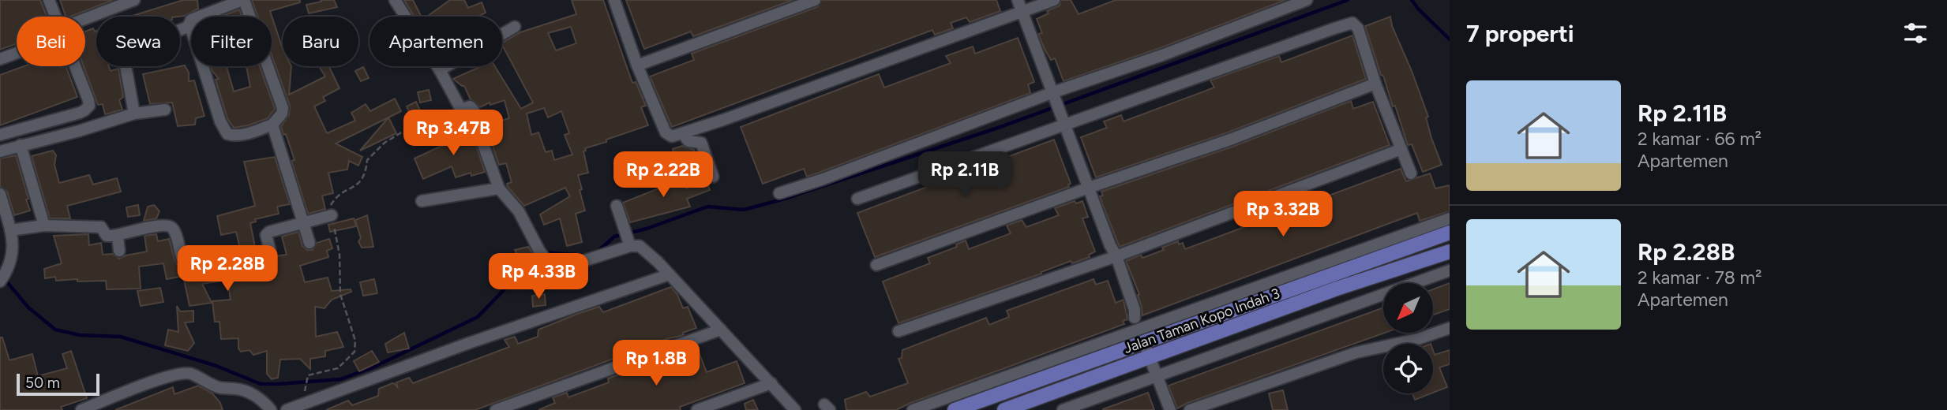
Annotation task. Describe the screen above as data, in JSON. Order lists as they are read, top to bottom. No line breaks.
{"streets":{"main road":["Jalan Taman Kopo Indah 3"]},"scale_bar":"50 m","north":"bottom left","page":{"heading":"7 properti","chip":["Beli","Sewa","Filter","Baru","Apartemen"],"list":[{"name":"Rp 2.11B","note":"2 kamar · 66 m² · Apartemen"},{"name":"Rp 2.28B","note":"2 kamar · 78 m² · Apartemen"}],"price":["Rp 3.47B","Rp 2.22B","Rp 2.11B","Rp 3.32B","Rp 2.28B","Rp 4.33B","Rp 1.8B"],"scale":"50 m"}}
